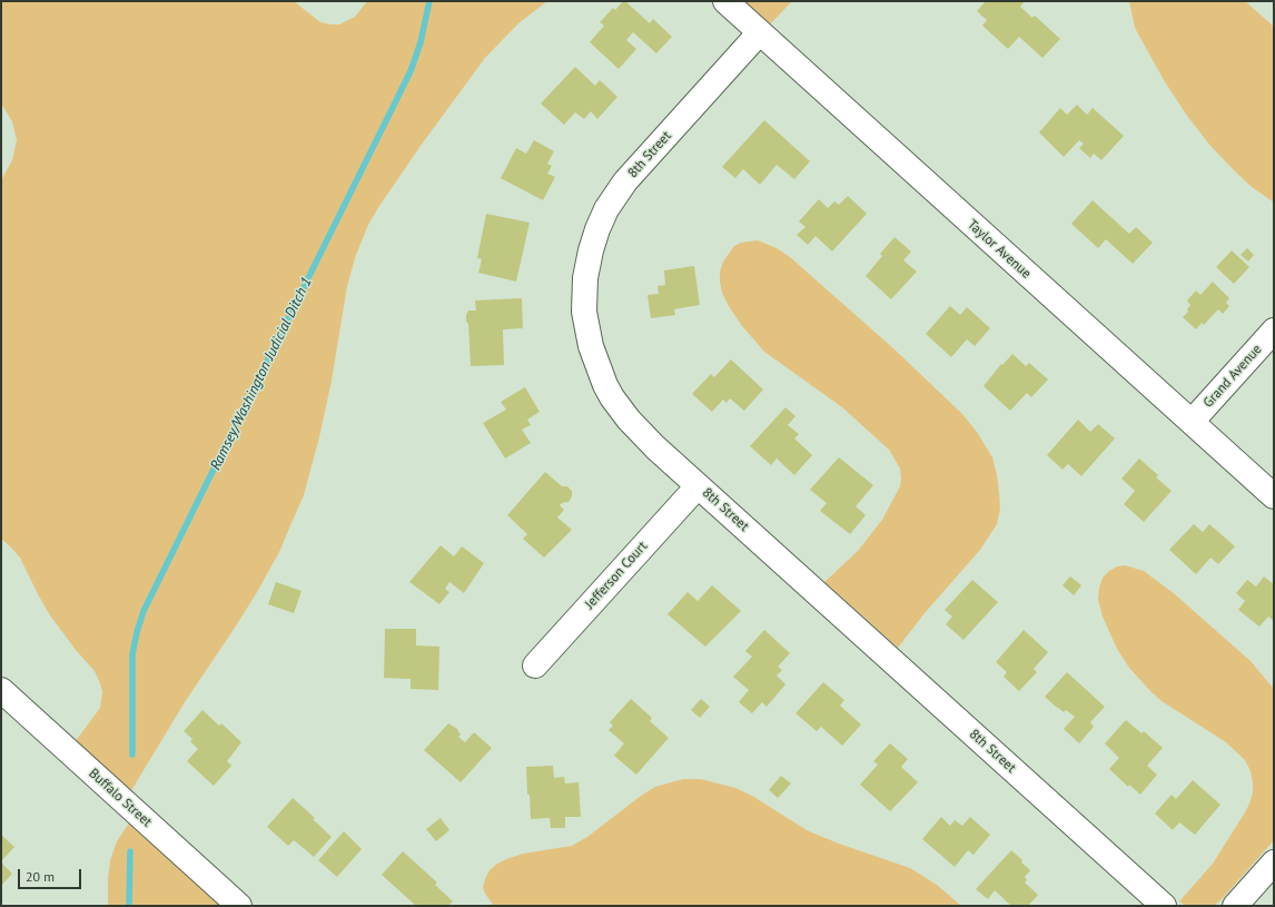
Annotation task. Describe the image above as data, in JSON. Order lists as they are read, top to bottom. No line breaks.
{"streets":{"street":["8th Street","Taylor Avenue","Grand Avenue","Jefferson Court","Buffalo Street"]},"crossings":[["8th Street","Taylor Avenue"],["8th Street","Jefferson Court"],["Taylor Avenue","Grand Avenue"]],"water":["Ramsey/Washington Judicial Ditch 1"],"scale_bar":"20 m"}
